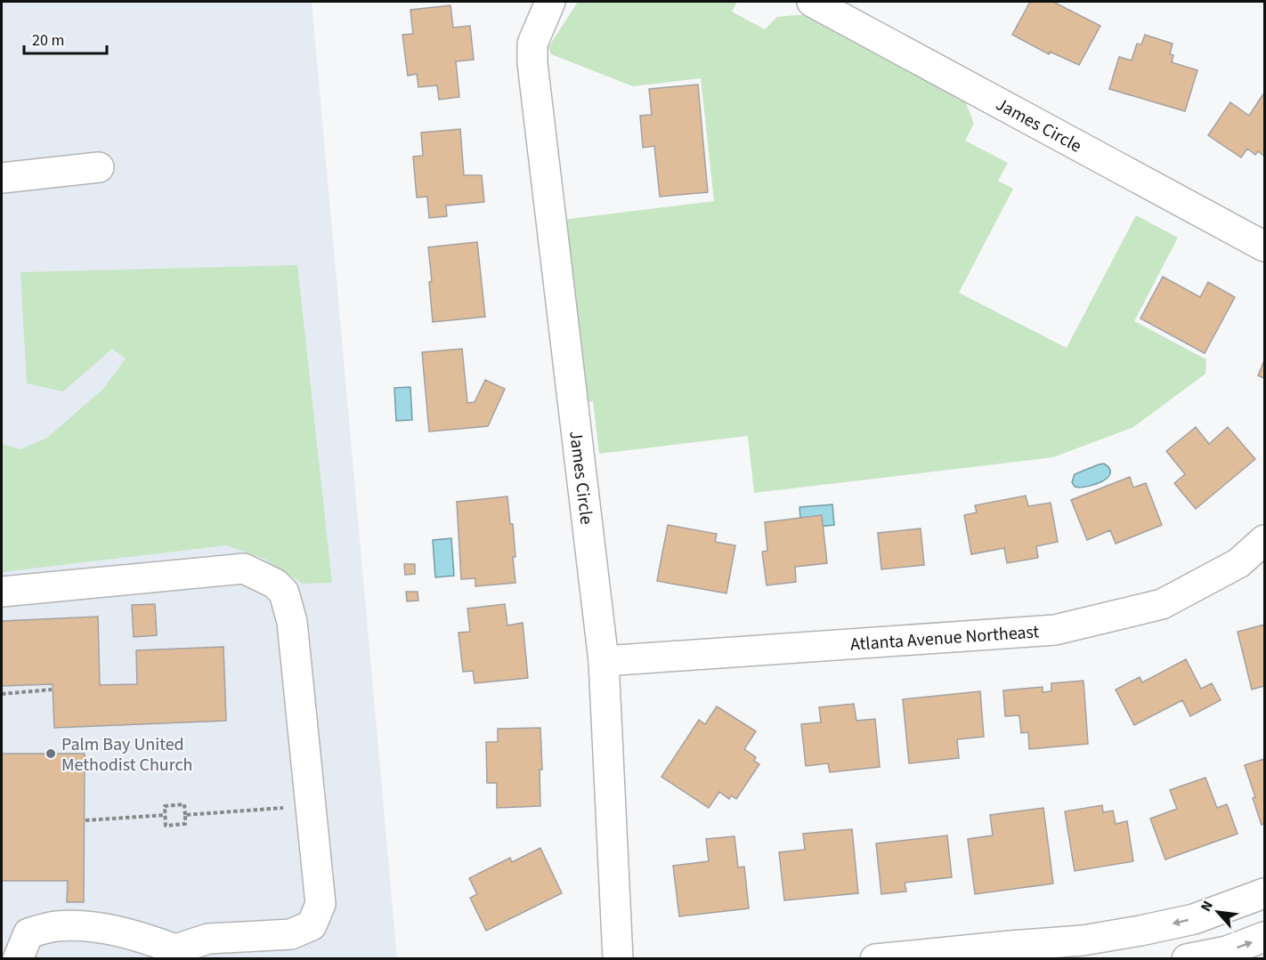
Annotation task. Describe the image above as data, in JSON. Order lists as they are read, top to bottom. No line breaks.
{"streets":{"street":["James Circle","Atlanta Avenue Northeast"]},"crossings":[["James Circle","Atlanta Avenue Northeast"]],"places":["Palm Bay United Methodist Church"],"scale_bar":"20 m","north":"top left"}
